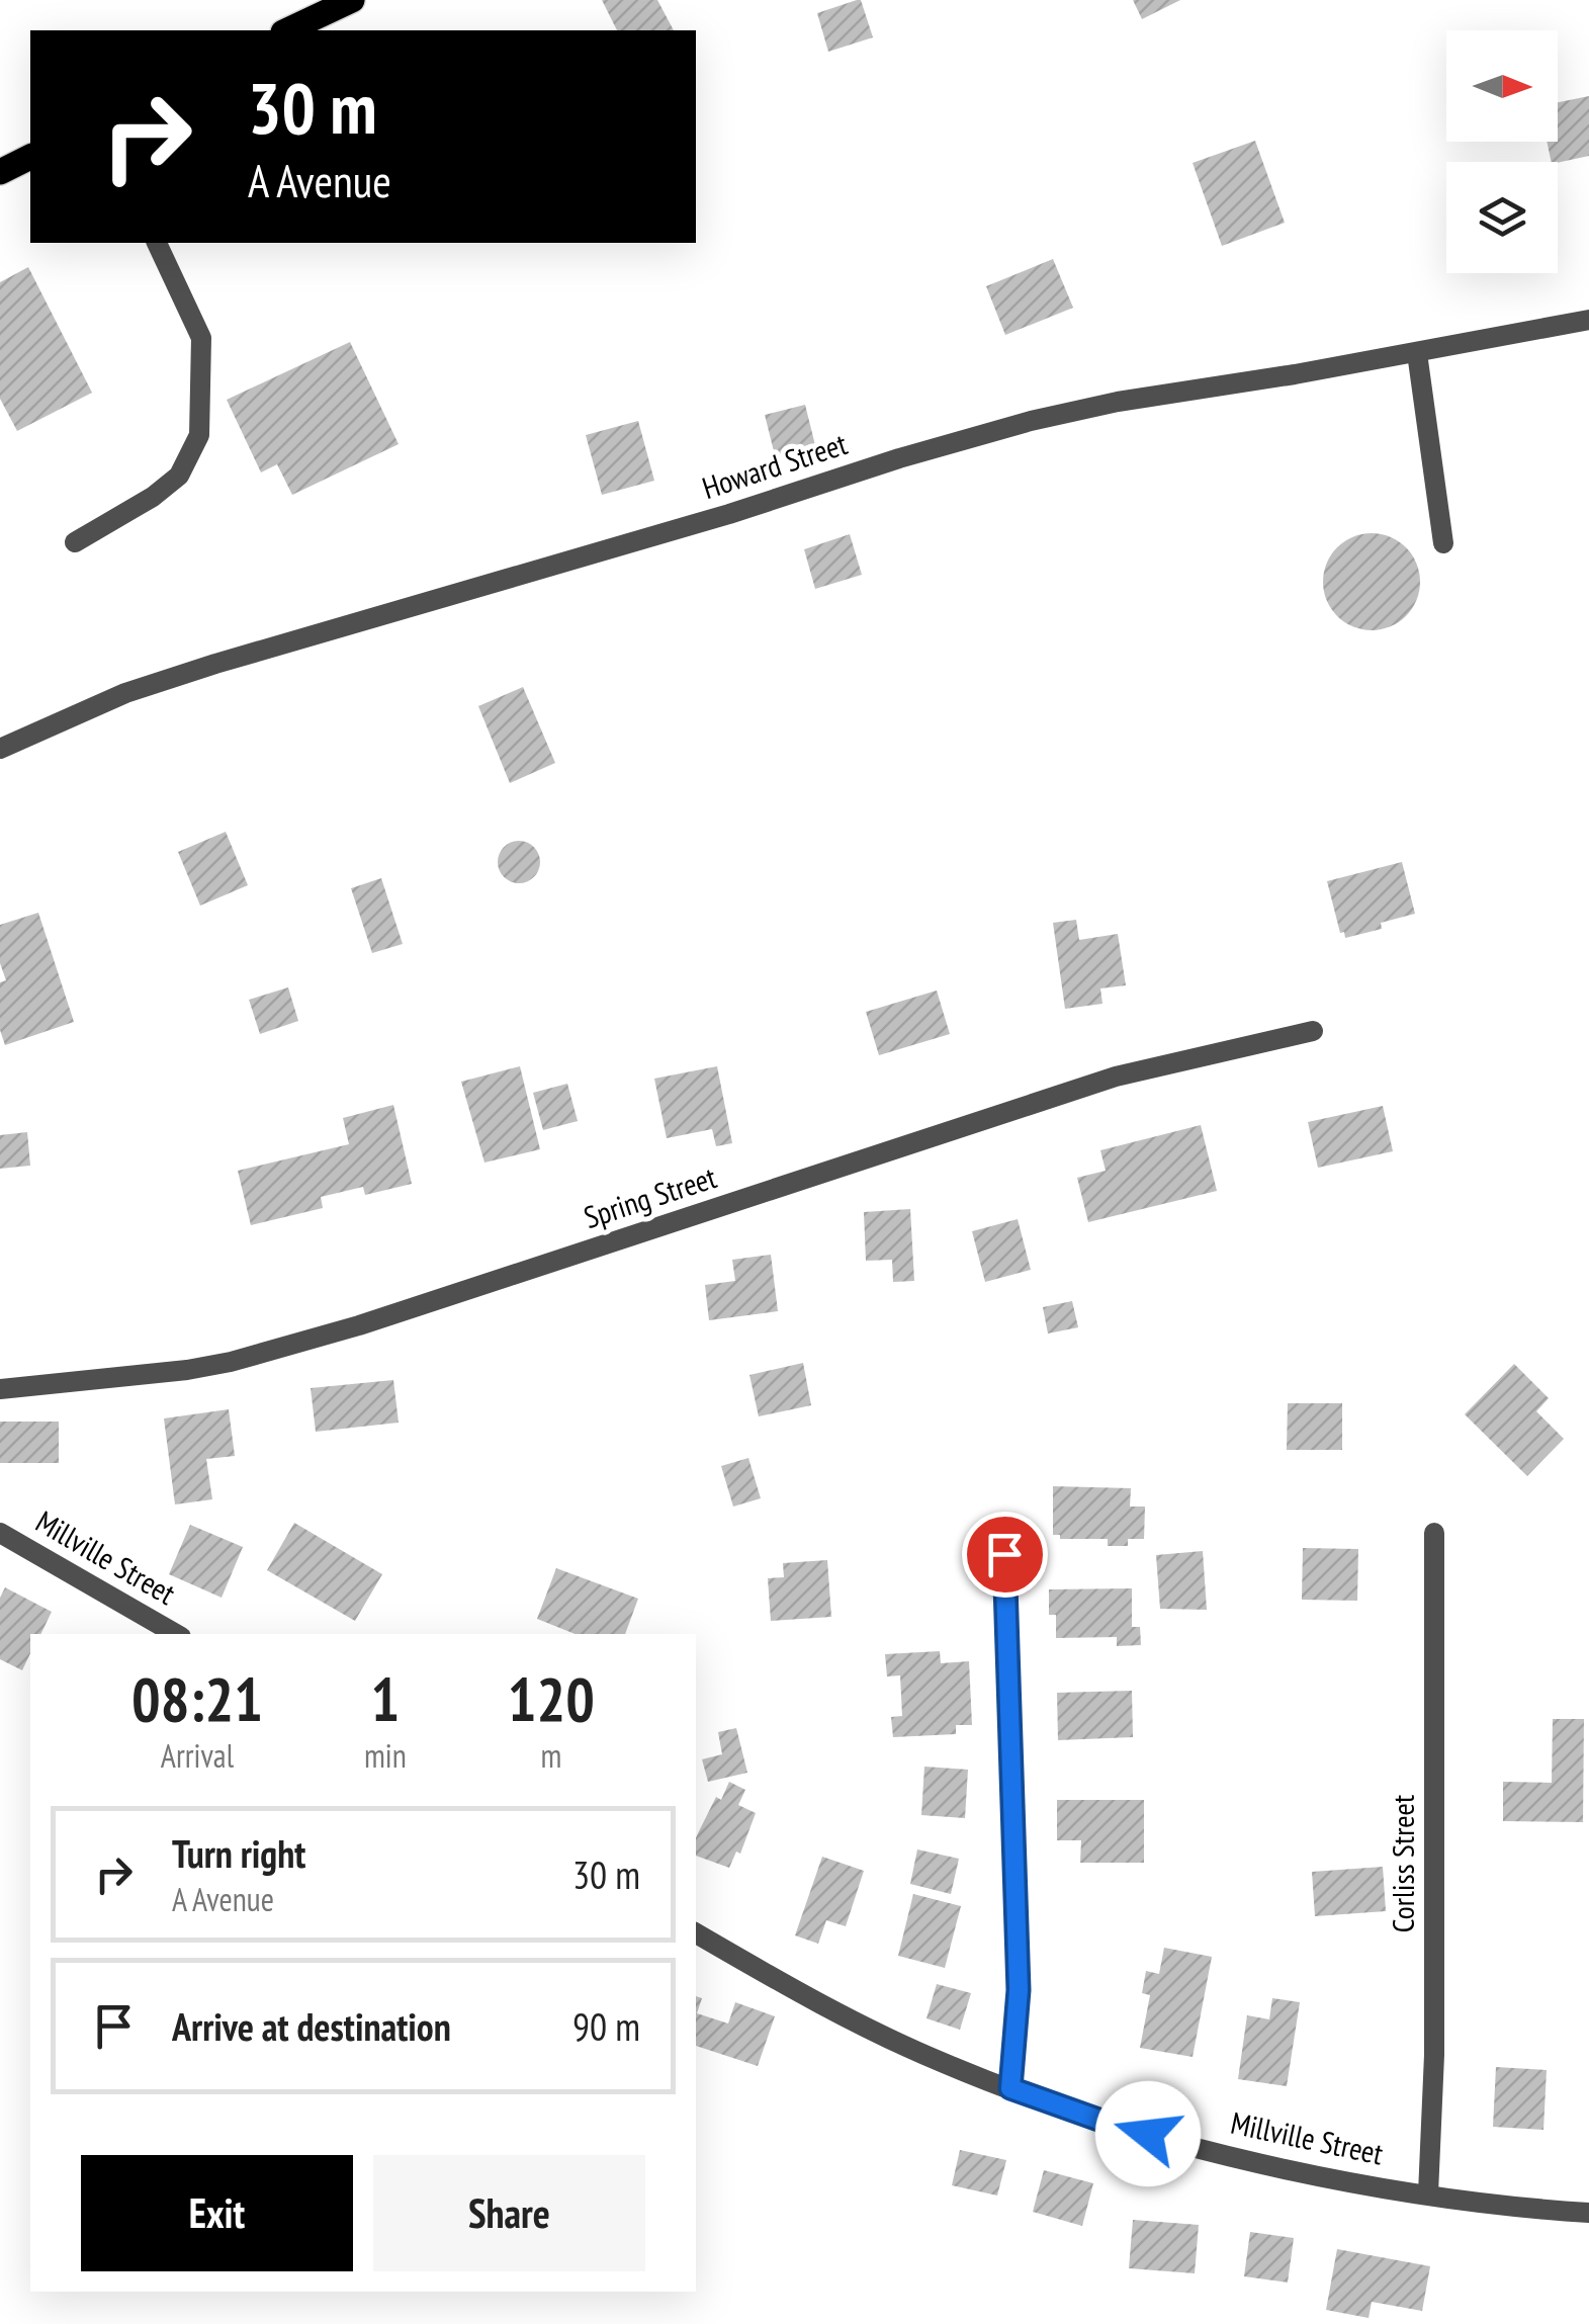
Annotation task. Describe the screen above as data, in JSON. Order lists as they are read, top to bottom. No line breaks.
{"streets":{"street":["Howard Street","Spring Street","Millville Street","Corliss Street"]},"crossings":[["Millville Street","Corliss Street"]],"north":"right","page":{"turn":["30 m","A Avenue"],"eta":["08:21","Arrival","1","min","120","m"],"list":[{"name":"Turn right","note":"A Avenue","value":"30 m"},{"name":"Arrive at destination","value":"90 m"}],"buttons":["Exit","Share"]}}
